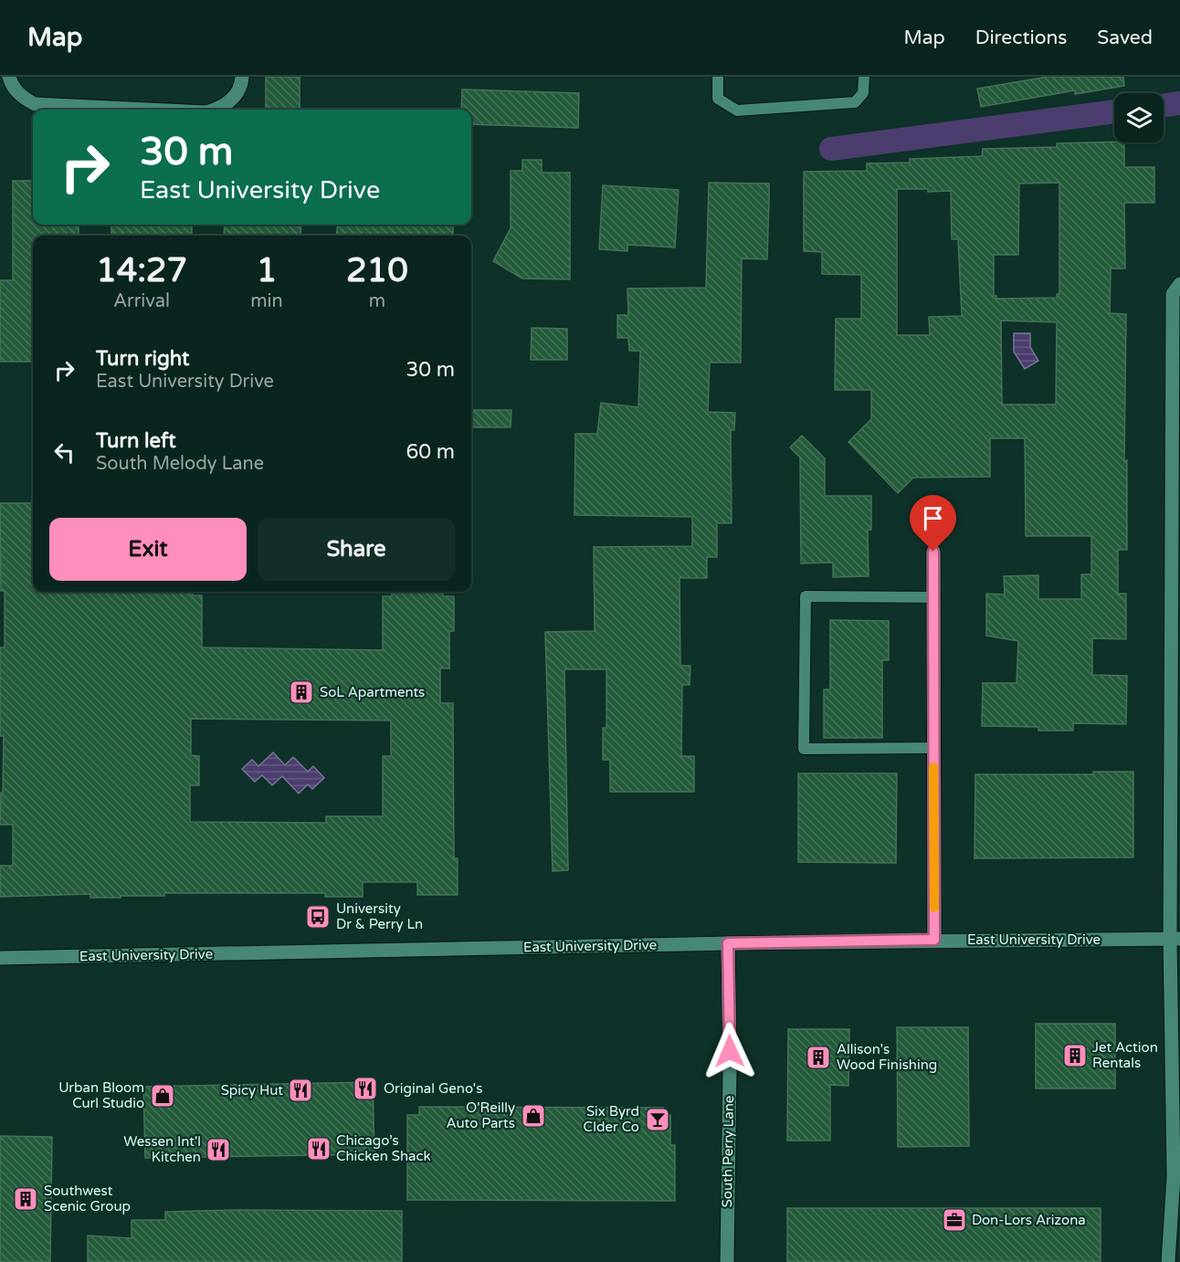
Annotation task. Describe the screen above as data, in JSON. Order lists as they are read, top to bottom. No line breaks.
{"streets":{"street":["East University Drive","South Perry Lane"]},"crossings":[["East University Drive","South Perry Lane"]],"places":{"building":["SoL Apartments","Jet Action Rentals","Allison's Wood Finishing","Southwest Scenic Group"],"bus stop":["University Dr & Perry Ln"],"restaurant":["Original Geno's","Spicy Hut","Chicago’s Chicken Shack","Wessen Int'l Kitchen"],"shop":["Urban Bloom Curl Studio","O'Reilly Auto Parts"],"bar":["Six Byrd CIder Co"],"office":["Don-Lors Arizona"]},"page":{"header":"Map","nav":["Map","Directions","Saved"],"turn":["30 m","East University Drive"],"eta":["14:27","Arrival","1","min","210","m"],"list":[{"name":"Turn right","note":"East University Drive","value":"30 m"},{"name":"Turn left","note":"South Melody Lane","value":"60 m"}],"buttons":["Exit","Share"]}}
